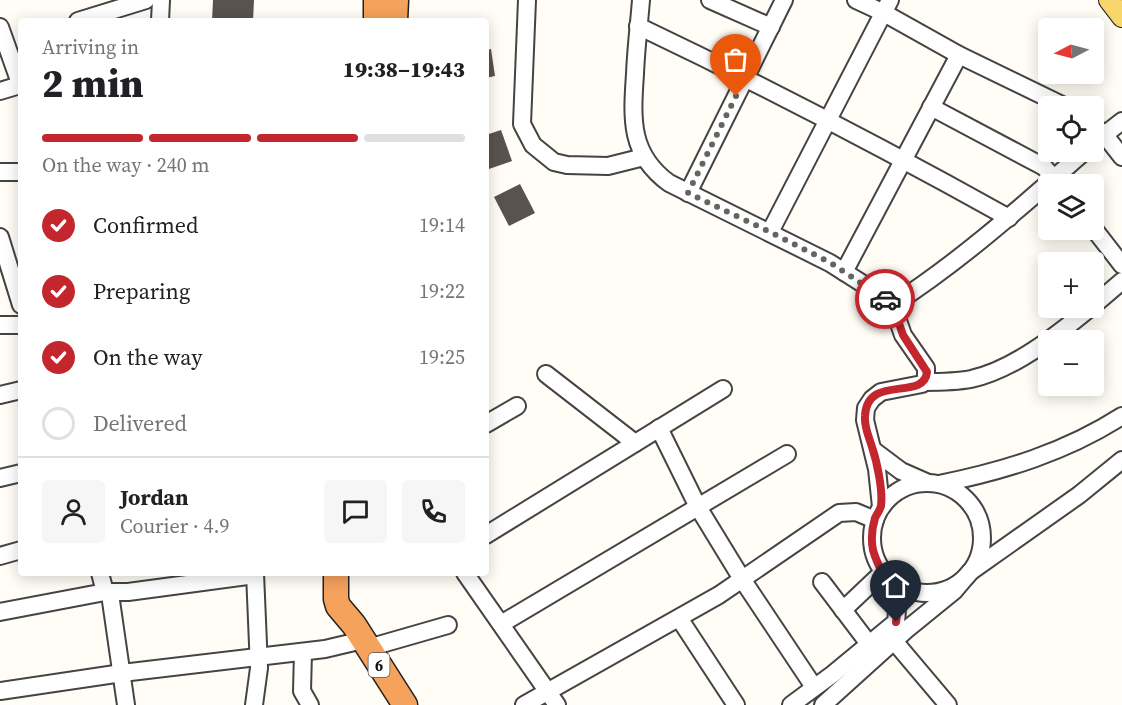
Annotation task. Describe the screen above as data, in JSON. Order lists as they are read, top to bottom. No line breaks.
{"streets":{"highway":["6"]},"north":"left","page":{"map_buttons":["+","−"],"heading":["2 min","Arriving in","19:38–19:43"],"panel":["Jordan","Courier · 4.9"],"bar":"On the way · 240 m","list":[["Confirmed","19:14"],["Preparing","19:22"],["On the way","19:25"],"Delivered"]}}
